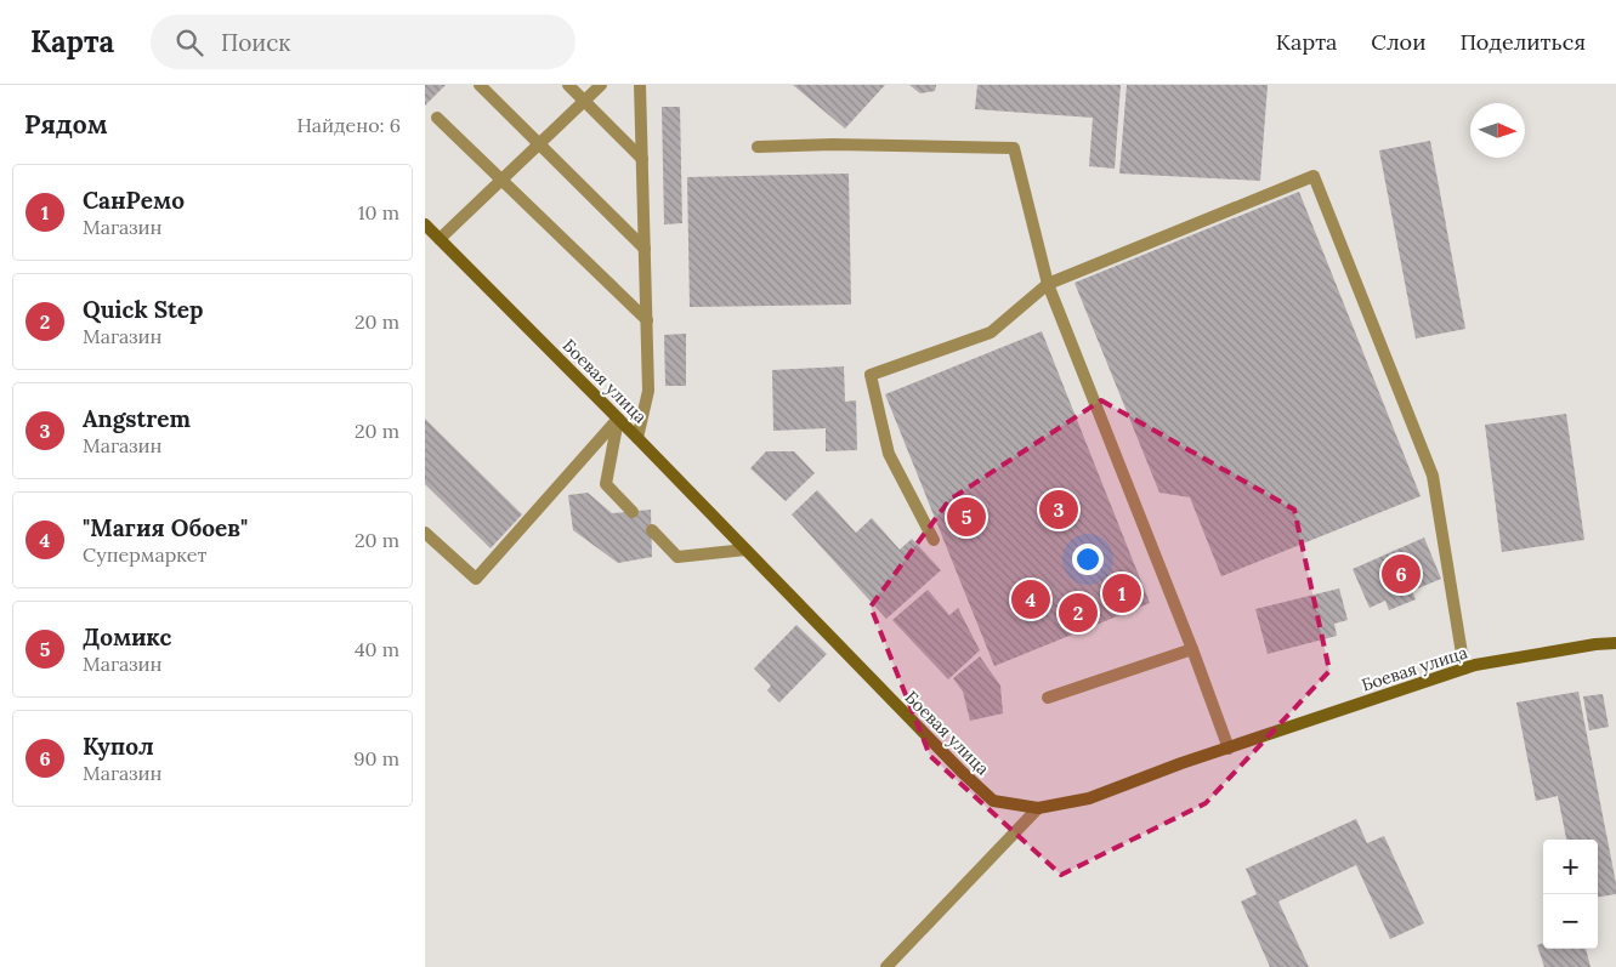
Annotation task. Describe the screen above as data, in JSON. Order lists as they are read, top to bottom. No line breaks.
{"streets":{"main road":["Боевая улица"]},"north":"right","page":{"header":"Карта","search":"Поиск","nav":["Карта","Слои","Поделиться"],"heading":["Рядом","Найдено: 6"],"list":[{"mark":"1","name":"СанРемо","note":"Магазин","value":"10 m"},{"mark":"2","name":"Quick Step","note":"Магазин","value":"20 m"},{"mark":"3","name":"Angstrem","note":"Магазин","value":"20 m"},{"mark":"4","name":"\"Магия Обоев\"","note":"Супермаркет","value":"20 m"},{"mark":"5","name":"Домикс","note":"Магазин","value":"40 m"},{"mark":"6","name":"Купол","note":"Магазин","value":"90 m"}],"pins":["3","5","6","1","4","2"],"map_buttons":["+","−"]}}
